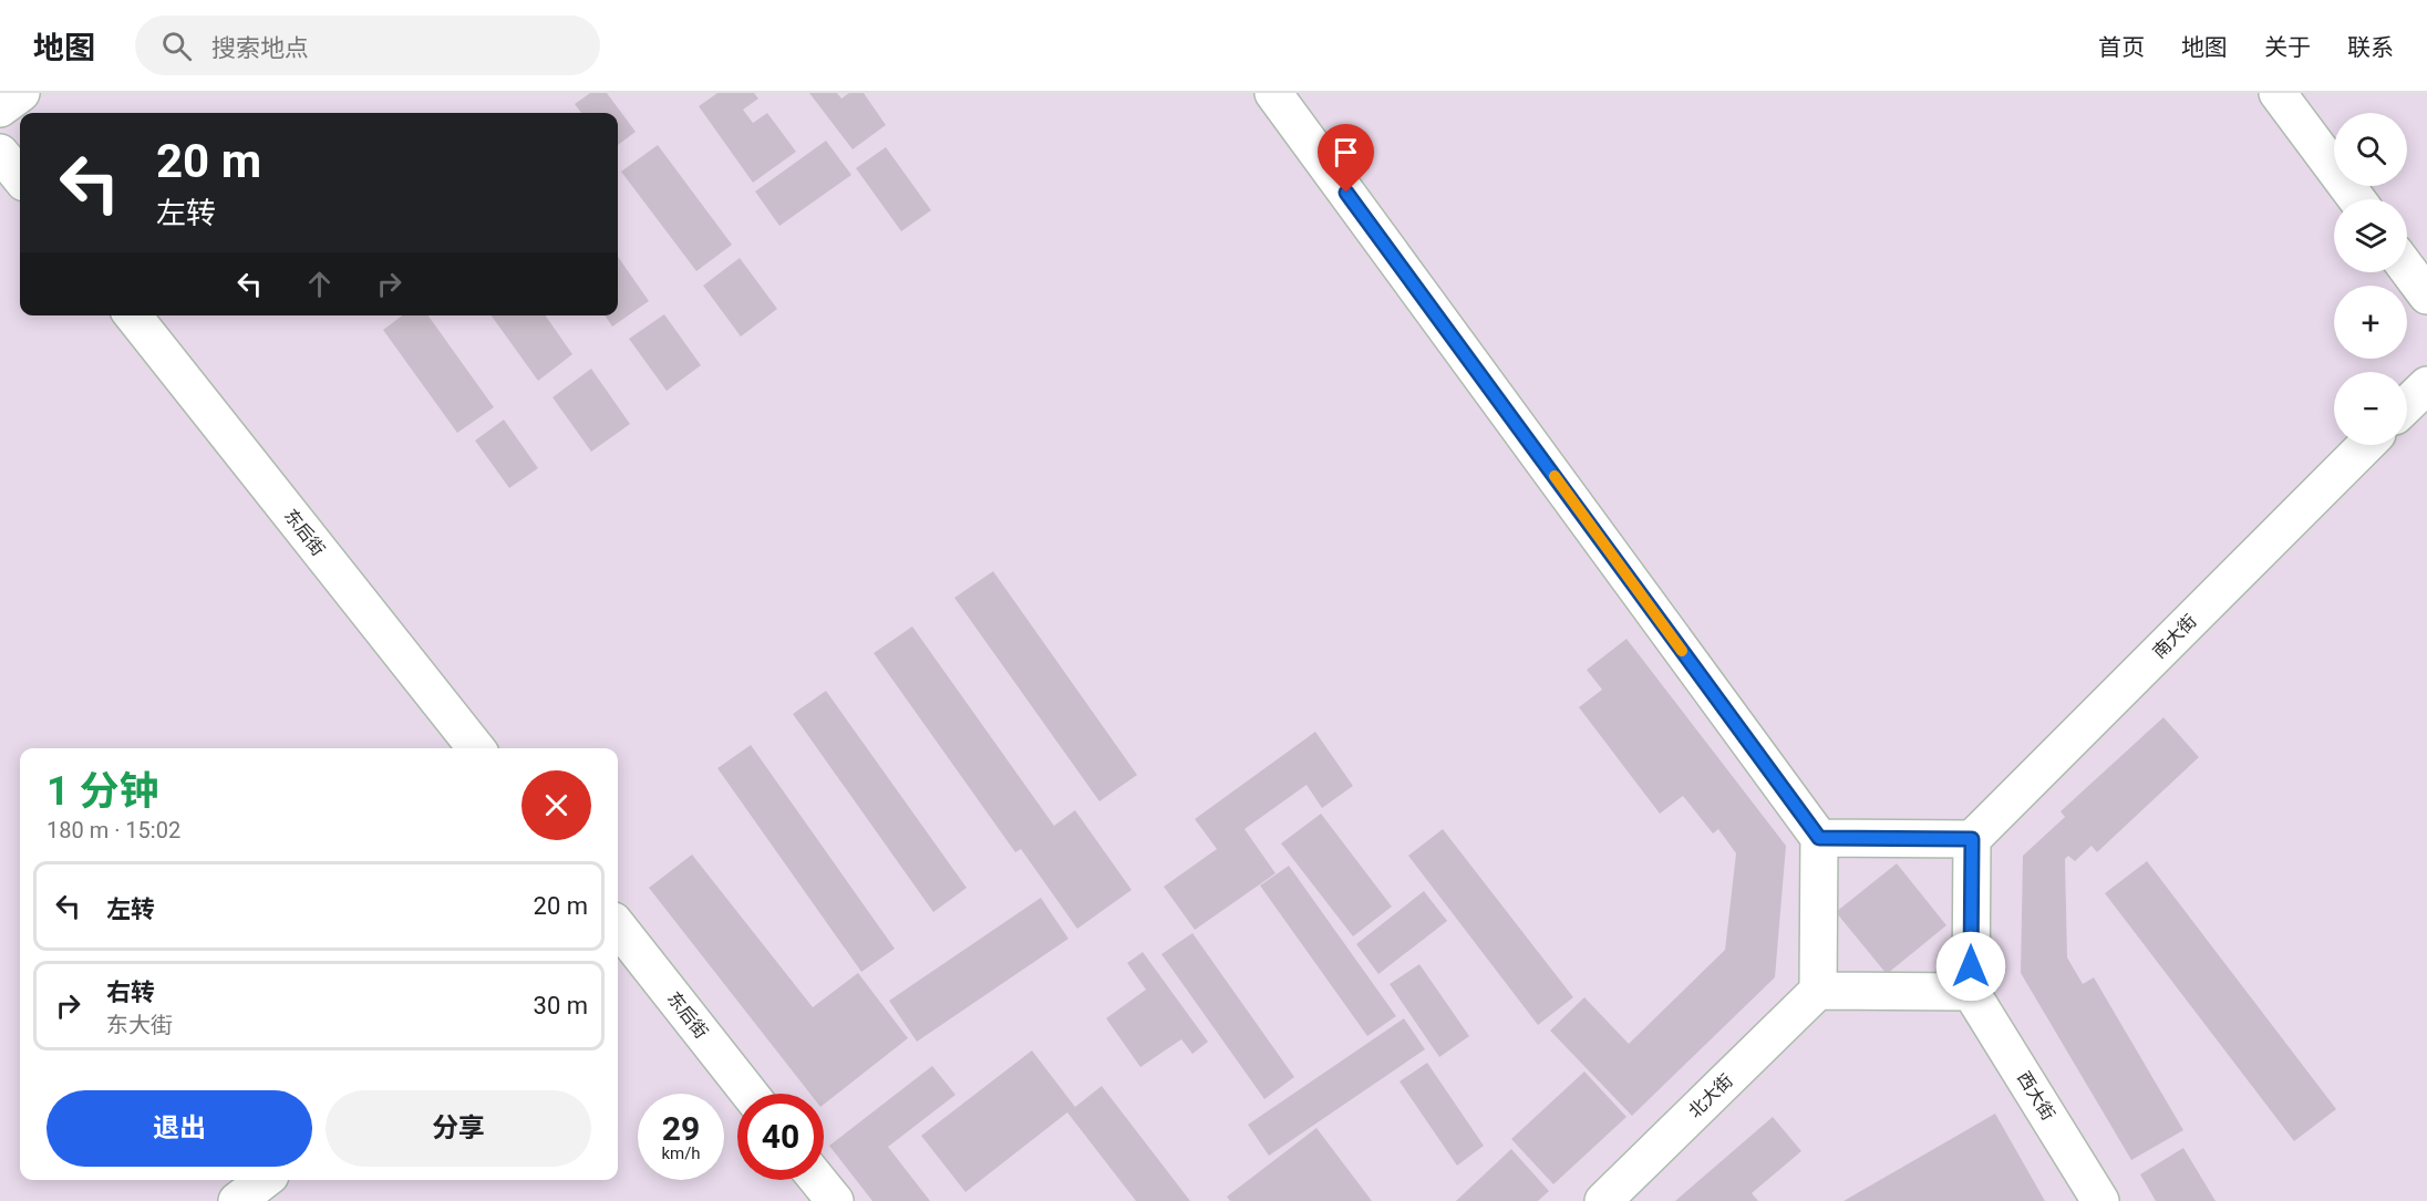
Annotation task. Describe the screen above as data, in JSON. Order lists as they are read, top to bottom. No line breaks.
{"streets":{"street":["东后街","南大街","北大街","西大街"]},"page":{"header":"地图","search":"搜索地点","nav":["首页","地图","关于","联系"],"map_buttons":["+","−"],"turn":["20 m","左转"],"heading":["1 分钟","180 m · 15:02"],"list":[{"name":"左转","value":"20 m"},{"name":"右转","note":"东大街","value":"30 m"}],"buttons":["退出","分享"],"speed":"29 km/h","limit":"40"}}
